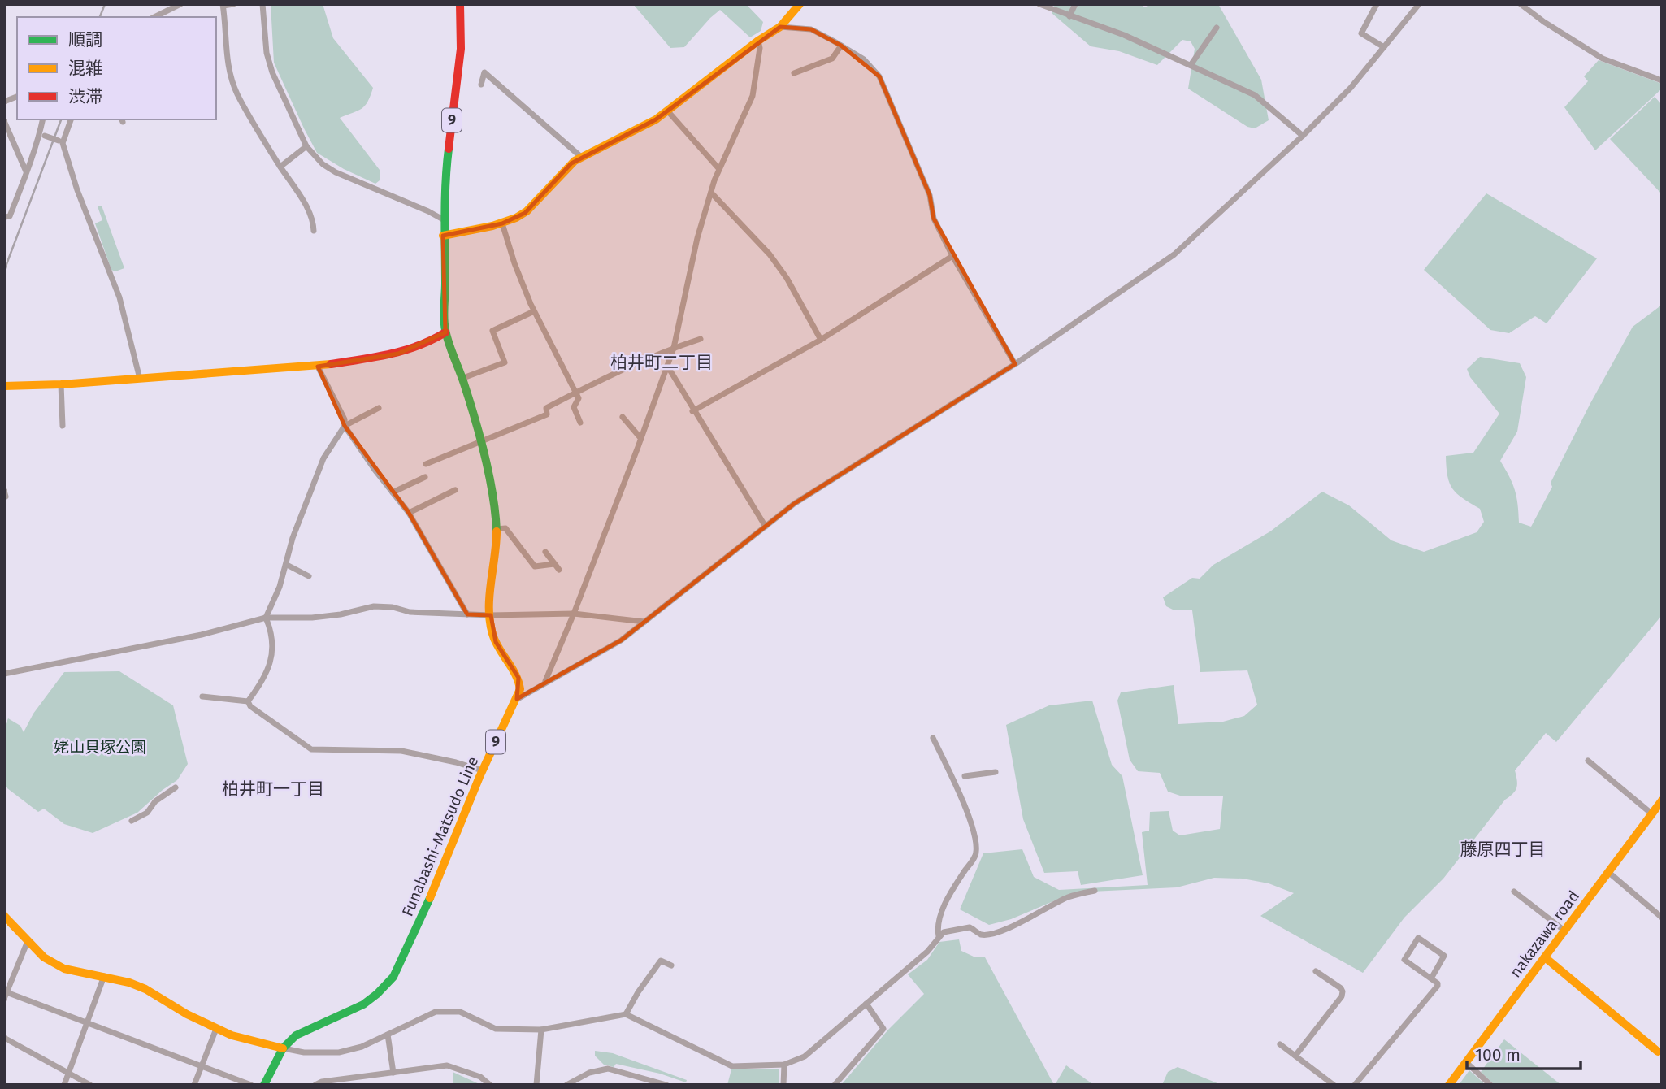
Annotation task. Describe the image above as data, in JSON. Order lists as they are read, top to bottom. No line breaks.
{"streets":{"street":["9","Funabashi-Matsudo Line","nakazawa road"]},"crossings":[["9","Funabashi-Matsudo Line"]],"districts":["柏井町二丁目","柏井町一丁目","藤原四丁目"],"parks":["姥山貝塚公園"],"legend":["順調","混雑","渋滞"],"scale_bar":"100 m"}
